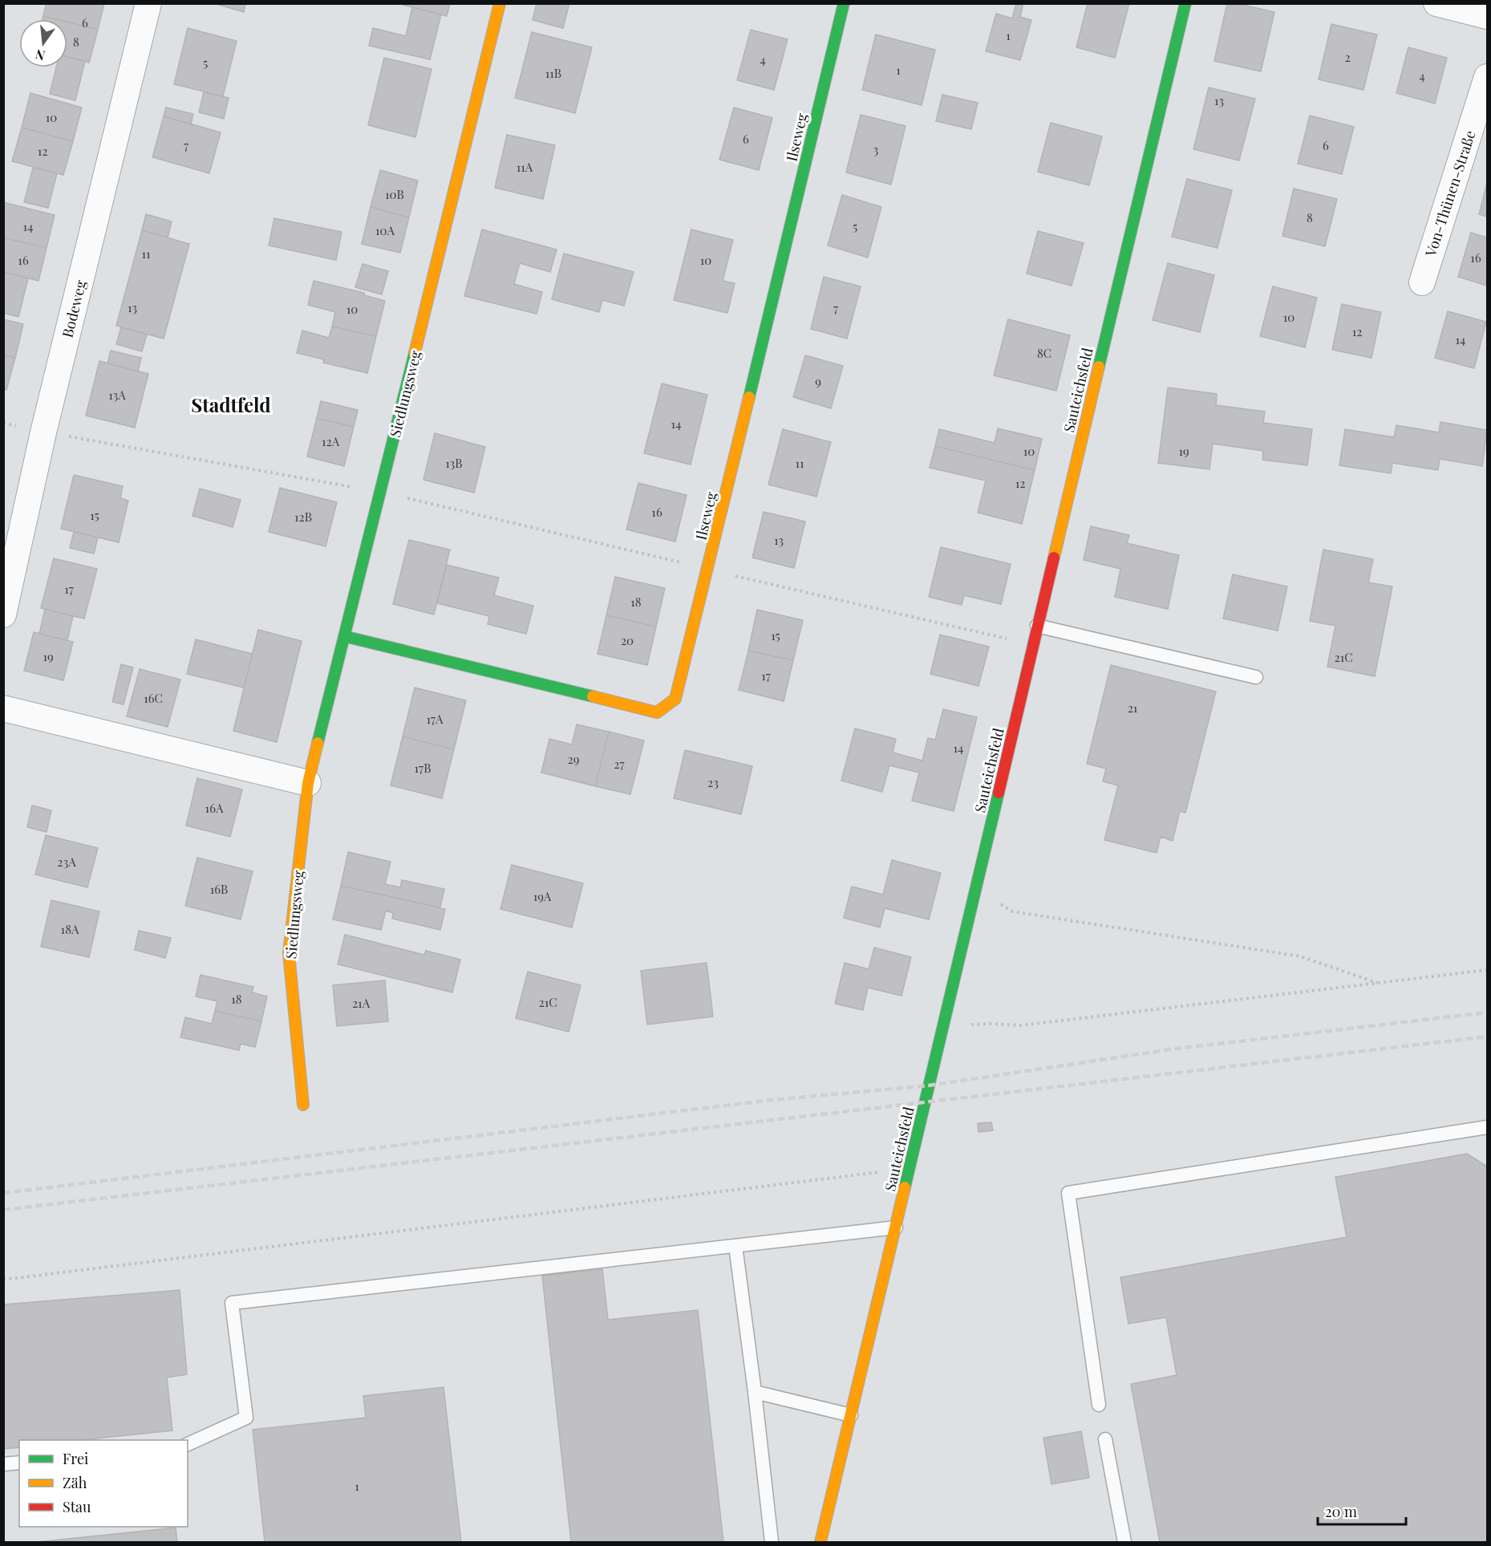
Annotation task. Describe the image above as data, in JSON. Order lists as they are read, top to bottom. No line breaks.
{"streets":{"street":["Ilseweg","Von-Thünen-Straße","Bodeweg","Sauteichsfeld","Siedlungsweg"]},"crossings":[["Ilseweg","Siedlungsweg"]],"districts":["Stadtfeld"],"house_numbers":["6","1","8","2","4","5","1","11B","4","13","10","6","7","6","3","12","11A","10B","8","14","5","10A","11","16","16","10","13","7","10","10","12","14","8C","9","13A","14","12A","10","19","13B","11","12","16","15","12B","13","17","18","15","20","19","21C","17","16C","21","17A","14","29","27","17B","23","16A","23A","16B","19A","18A","18","21C","21A","1"],"legend":["Frei","Zäh","Stau"],"scale_bar":"20 m","north":"bottom"}
